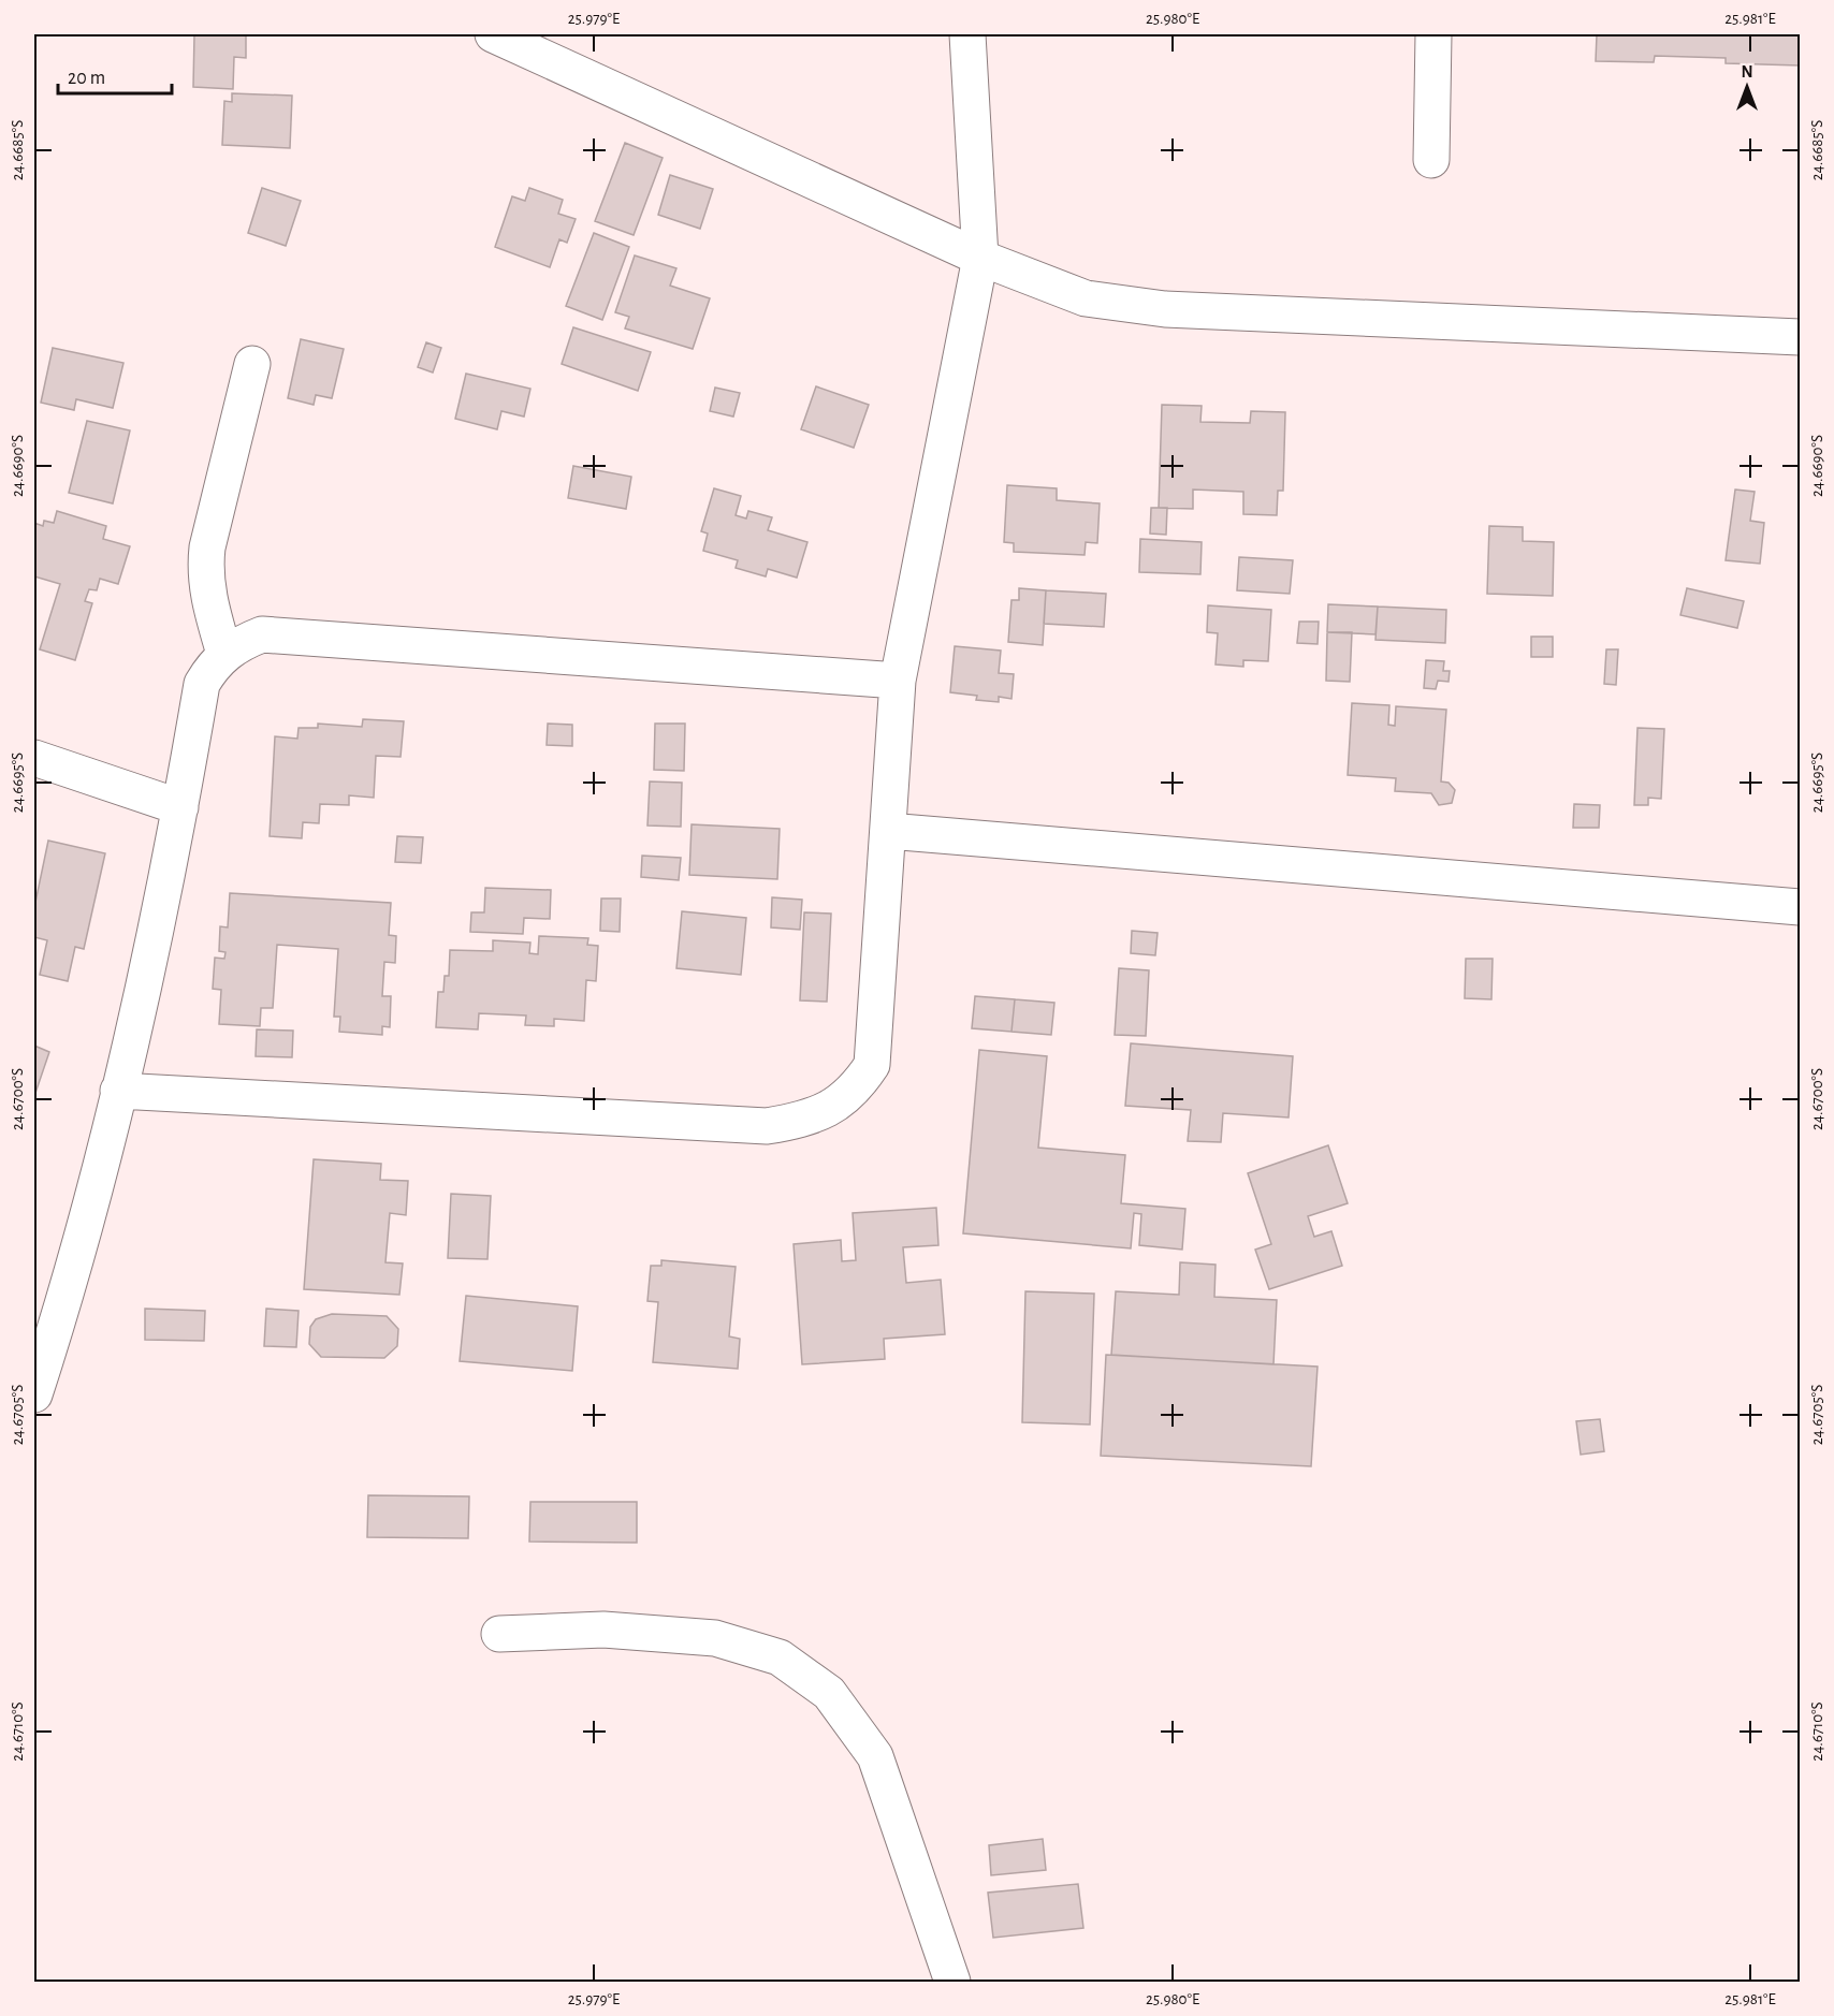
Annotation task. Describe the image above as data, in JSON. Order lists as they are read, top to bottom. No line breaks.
{"scale_bar":"20 m","north":"top","coordinates":["25.979°E","25.980°E","25.981°E","24.6685°S","24.6690°S","24.6695°S","24.6700°S","24.6705°S","24.6710°S"]}
